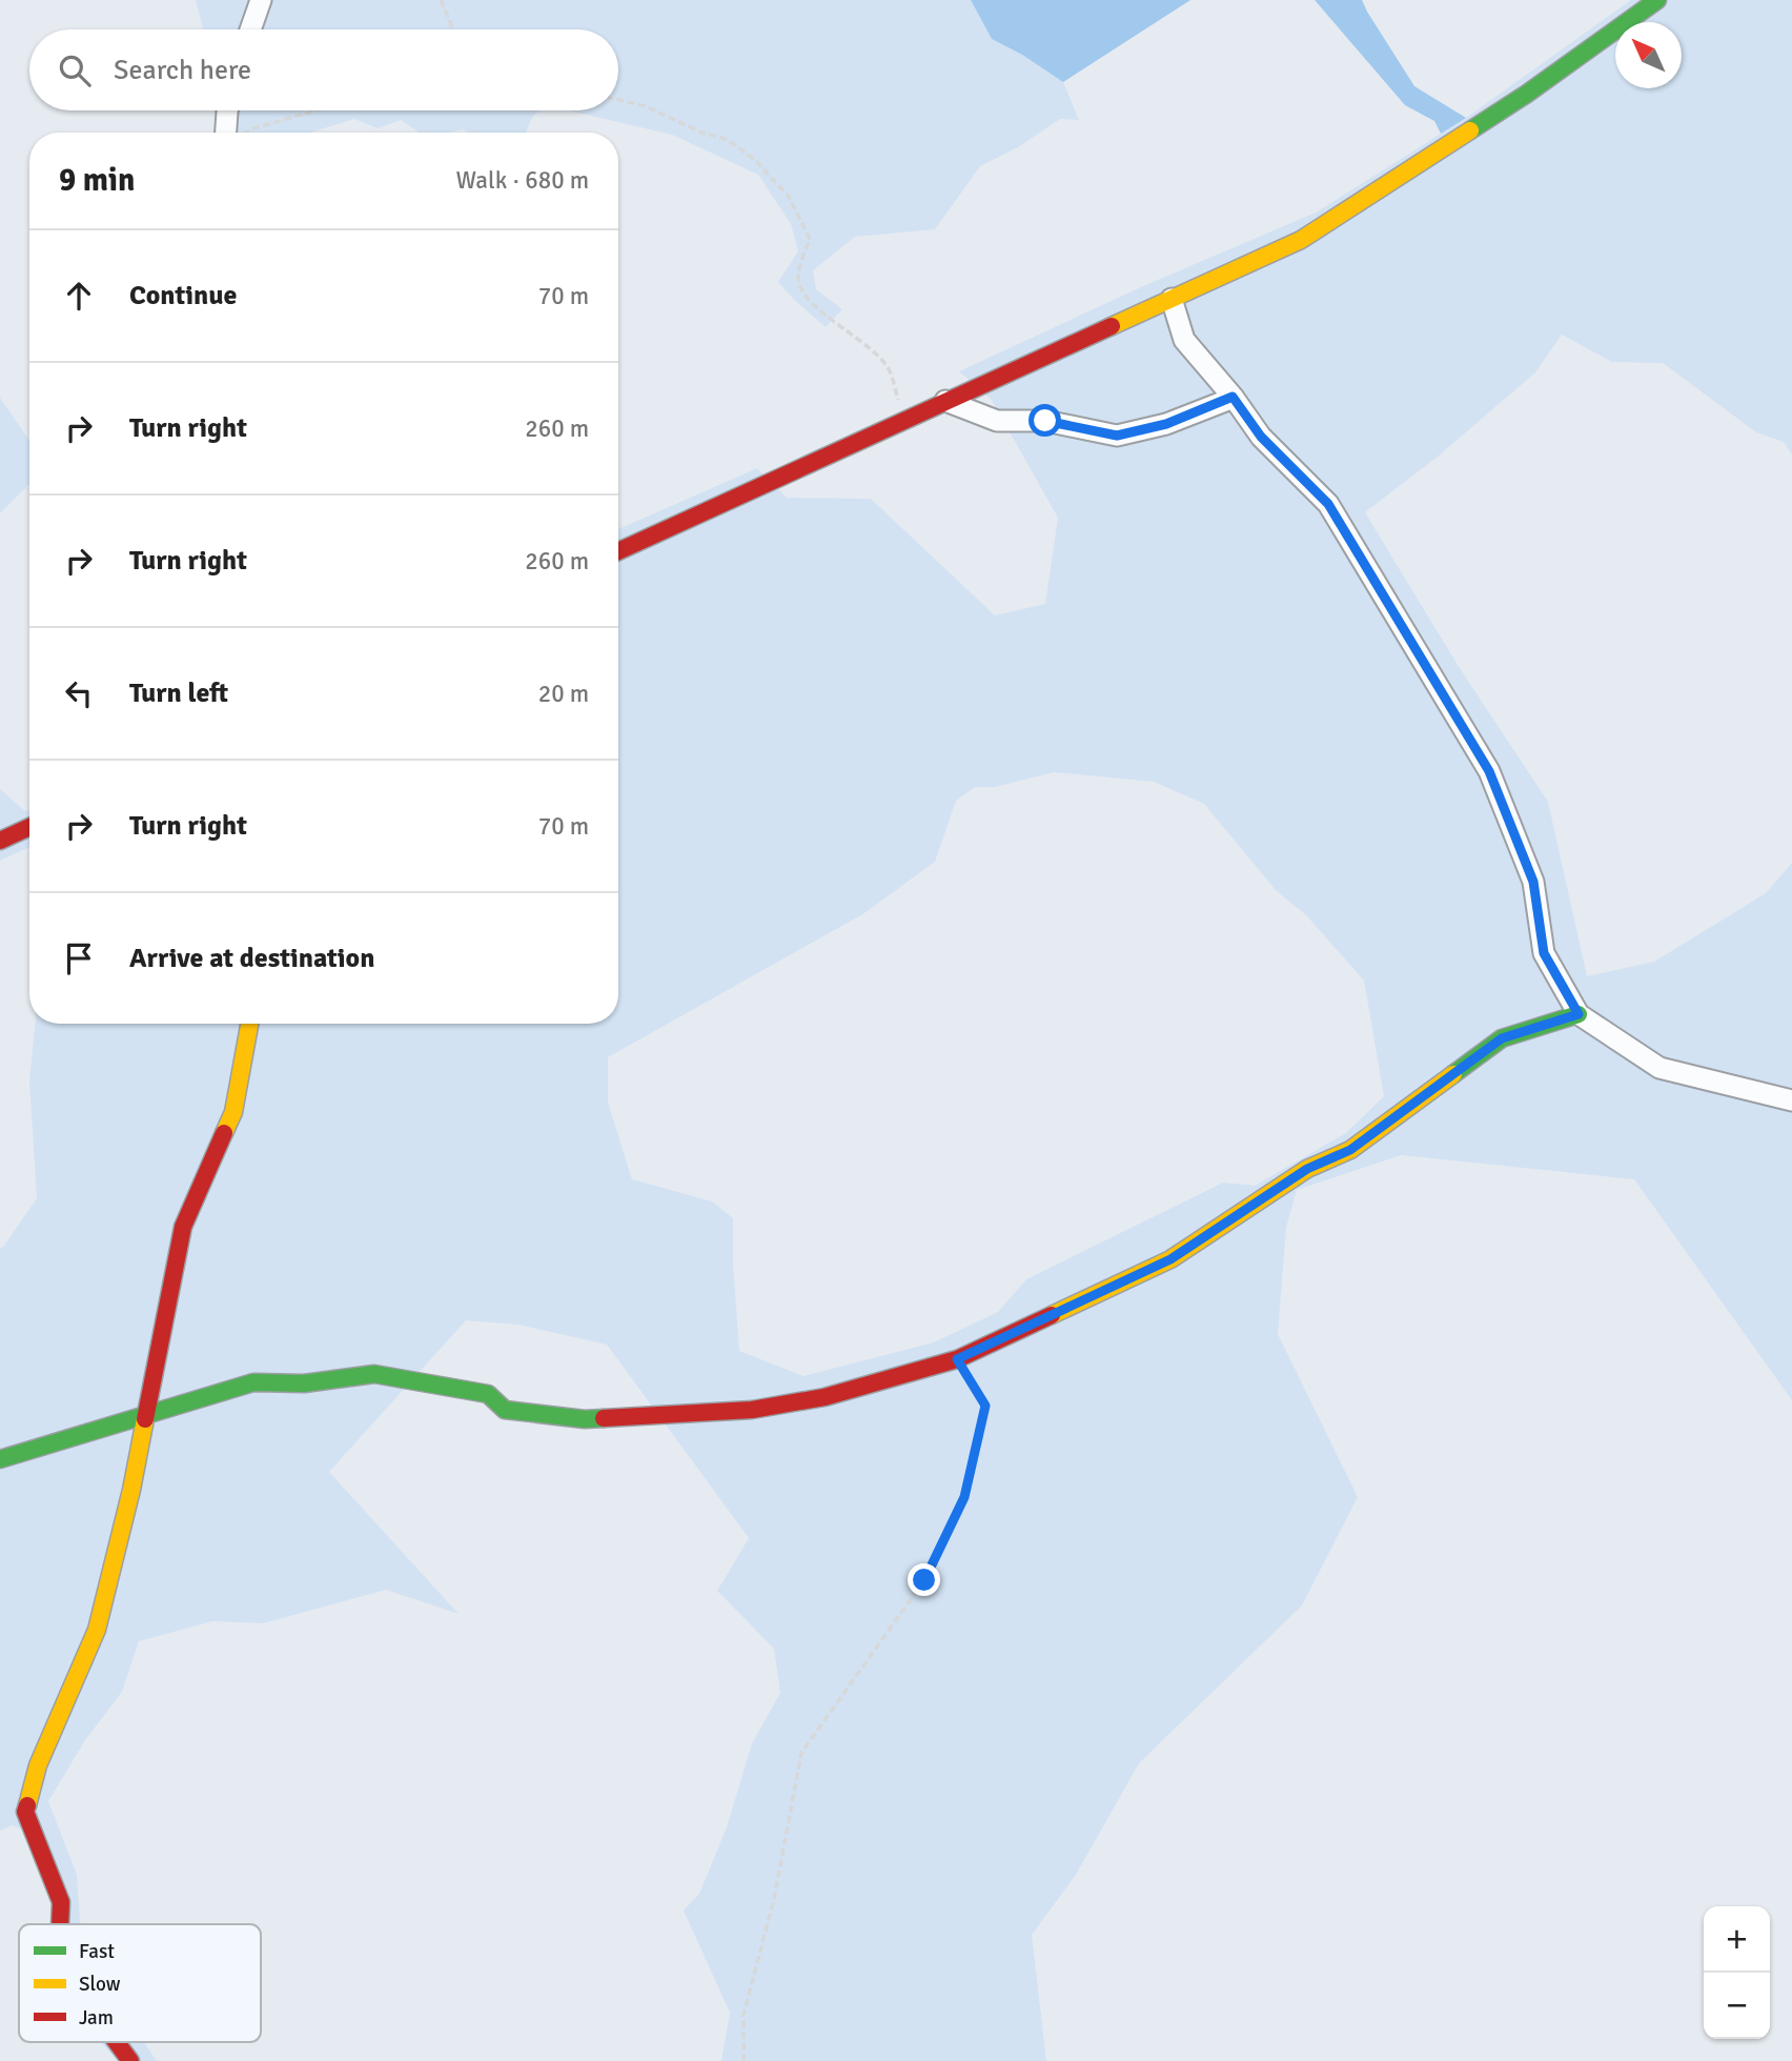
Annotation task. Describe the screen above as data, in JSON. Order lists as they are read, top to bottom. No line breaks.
{"legend":["Fast","Slow","Jam"],"north":"top left","page":{"search":"Search here","heading":["9 min","Walk · 680 m"],"list":[["Continue","70 m"],["Turn right","260 m"],["Turn right","260 m"],["Turn left","20 m"],["Turn right","70 m"],"Arrive at destination"],"map_buttons":["+","−"]}}
